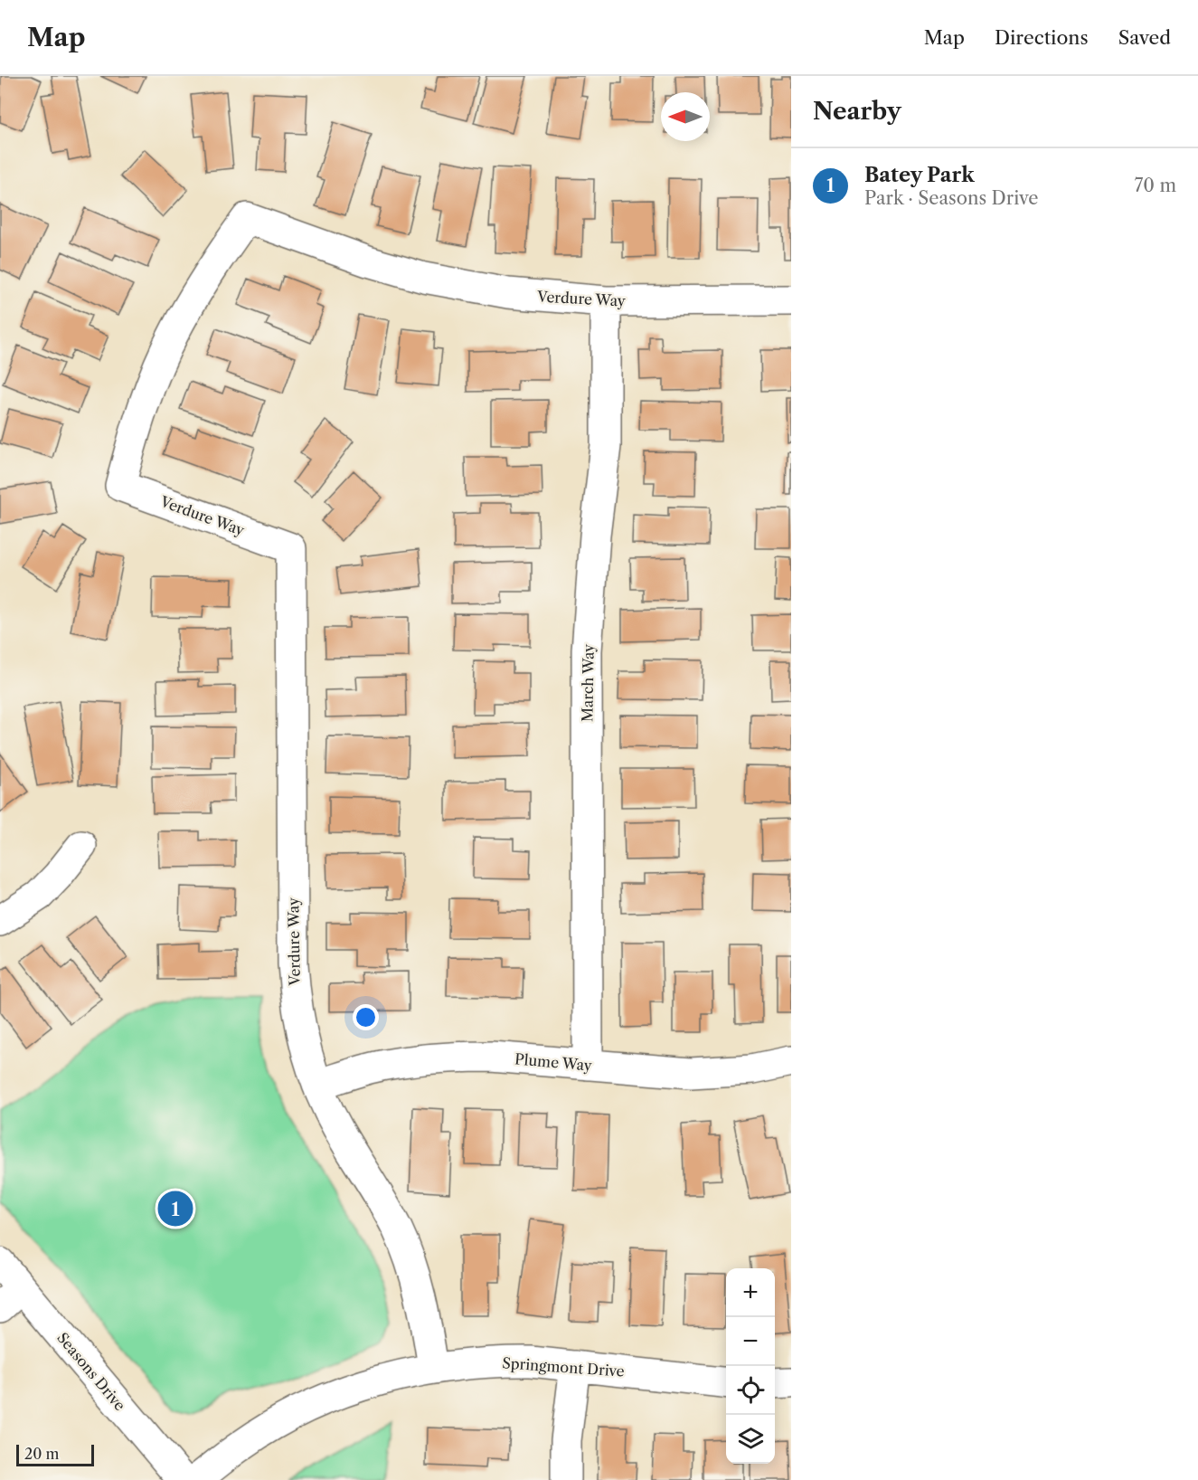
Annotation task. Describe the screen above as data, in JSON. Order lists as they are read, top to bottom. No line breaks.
{"streets":{"street":["Verdure Way","March Way","Plume Way","Springmont Drive","Seasons Drive"]},"crossings":[["Verdure Way","March Way"],["Verdure Way","Plume Way"],["Verdure Way","Springmont Drive"],["March Way","Plume Way"],["Springmont Drive","Seasons Drive"]],"scale_bar":"20 m","north":"left","page":{"header":"Map","nav":["Map","Directions","Saved"],"heading":"Nearby","list":[{"mark":"1","name":"Batey Park","note":"Park · Seasons Drive","value":"70 m"}],"pins":"1","map_buttons":["+","−"],"scale":"20 m"}}
